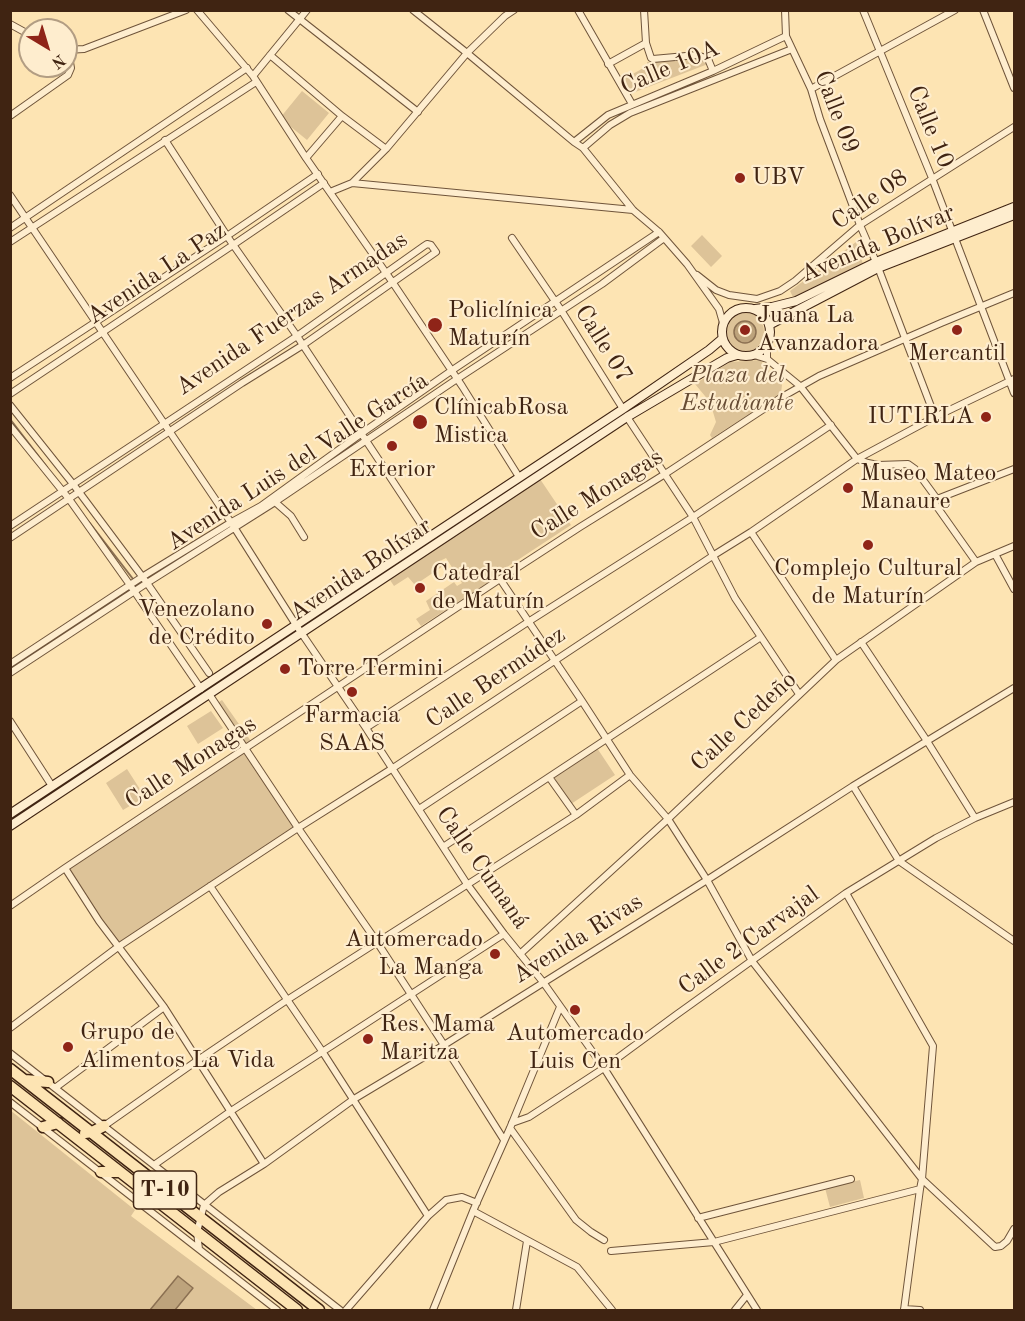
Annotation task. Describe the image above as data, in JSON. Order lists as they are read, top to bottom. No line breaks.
{"streets":{"highway":["T-10"],"street":["Calle 10A","Calle 09","Calle 10","Calle 08","Avenida Bolívar","Avenida La Paz","Avenida Fuerzas Armadas","Calle 07","Avenida Luis del Valle García","Calle Monagas","Calle Bermúdez","Calle Cedeño","Calle Cumaná","Avenida Rivas","Calle 2 Carvajal"]},"crossings":[["Calle 10A","Calle 09"],["Calle 09","Calle 08"],["Calle 09","Avenida Bolívar"],["Calle 09","Calle Monagas"],["Calle 09","Calle Bermúdez"],["Calle 10","Calle 08"],["Calle 10","Avenida Bolívar"],["Calle 10","Calle Monagas"],["Calle 10","Calle Bermúdez"],["Avenida Bolívar","Calle 07"],["Avenida Bolívar","Calle Cumaná"],["Avenida La Paz","Calle Cumaná"],["Avenida Fuerzas Armadas","Calle Cumaná"],["Calle 07","Avenida Luis del Valle García"],["Calle 07","Calle Monagas"],["Calle 07","Calle Bermúdez"],["Calle 07","Calle Cedeño"],["Avenida Luis del Valle García","Calle Cumaná"],["Calle Monagas","Calle Cumaná"],["Calle Bermúdez","Calle Cumaná"],["Calle Cedeño","Calle Cumaná"],["Calle Cumaná","Avenida Rivas"],["Calle Cumaná","Calle 2 Carvajal"]],"parks":["Plaza del Estudiante"],"places":["UBV","Policlínica Maturín","Juana La Avanzadora","Mercantil","IUTIRLA","ClínicabRosa Mistica","Exterior","Museo Mateo Manaure","Complejo Cultural de Maturín","Catedral de Maturín","Venezolano de Crédito","Torre Termini","Farmacia SAAS","Automercado La Manga","Automercado Luis Cen","Res. Mama Maritza","Grupo de Alimentos La Vida"],"north":"bottom right"}
